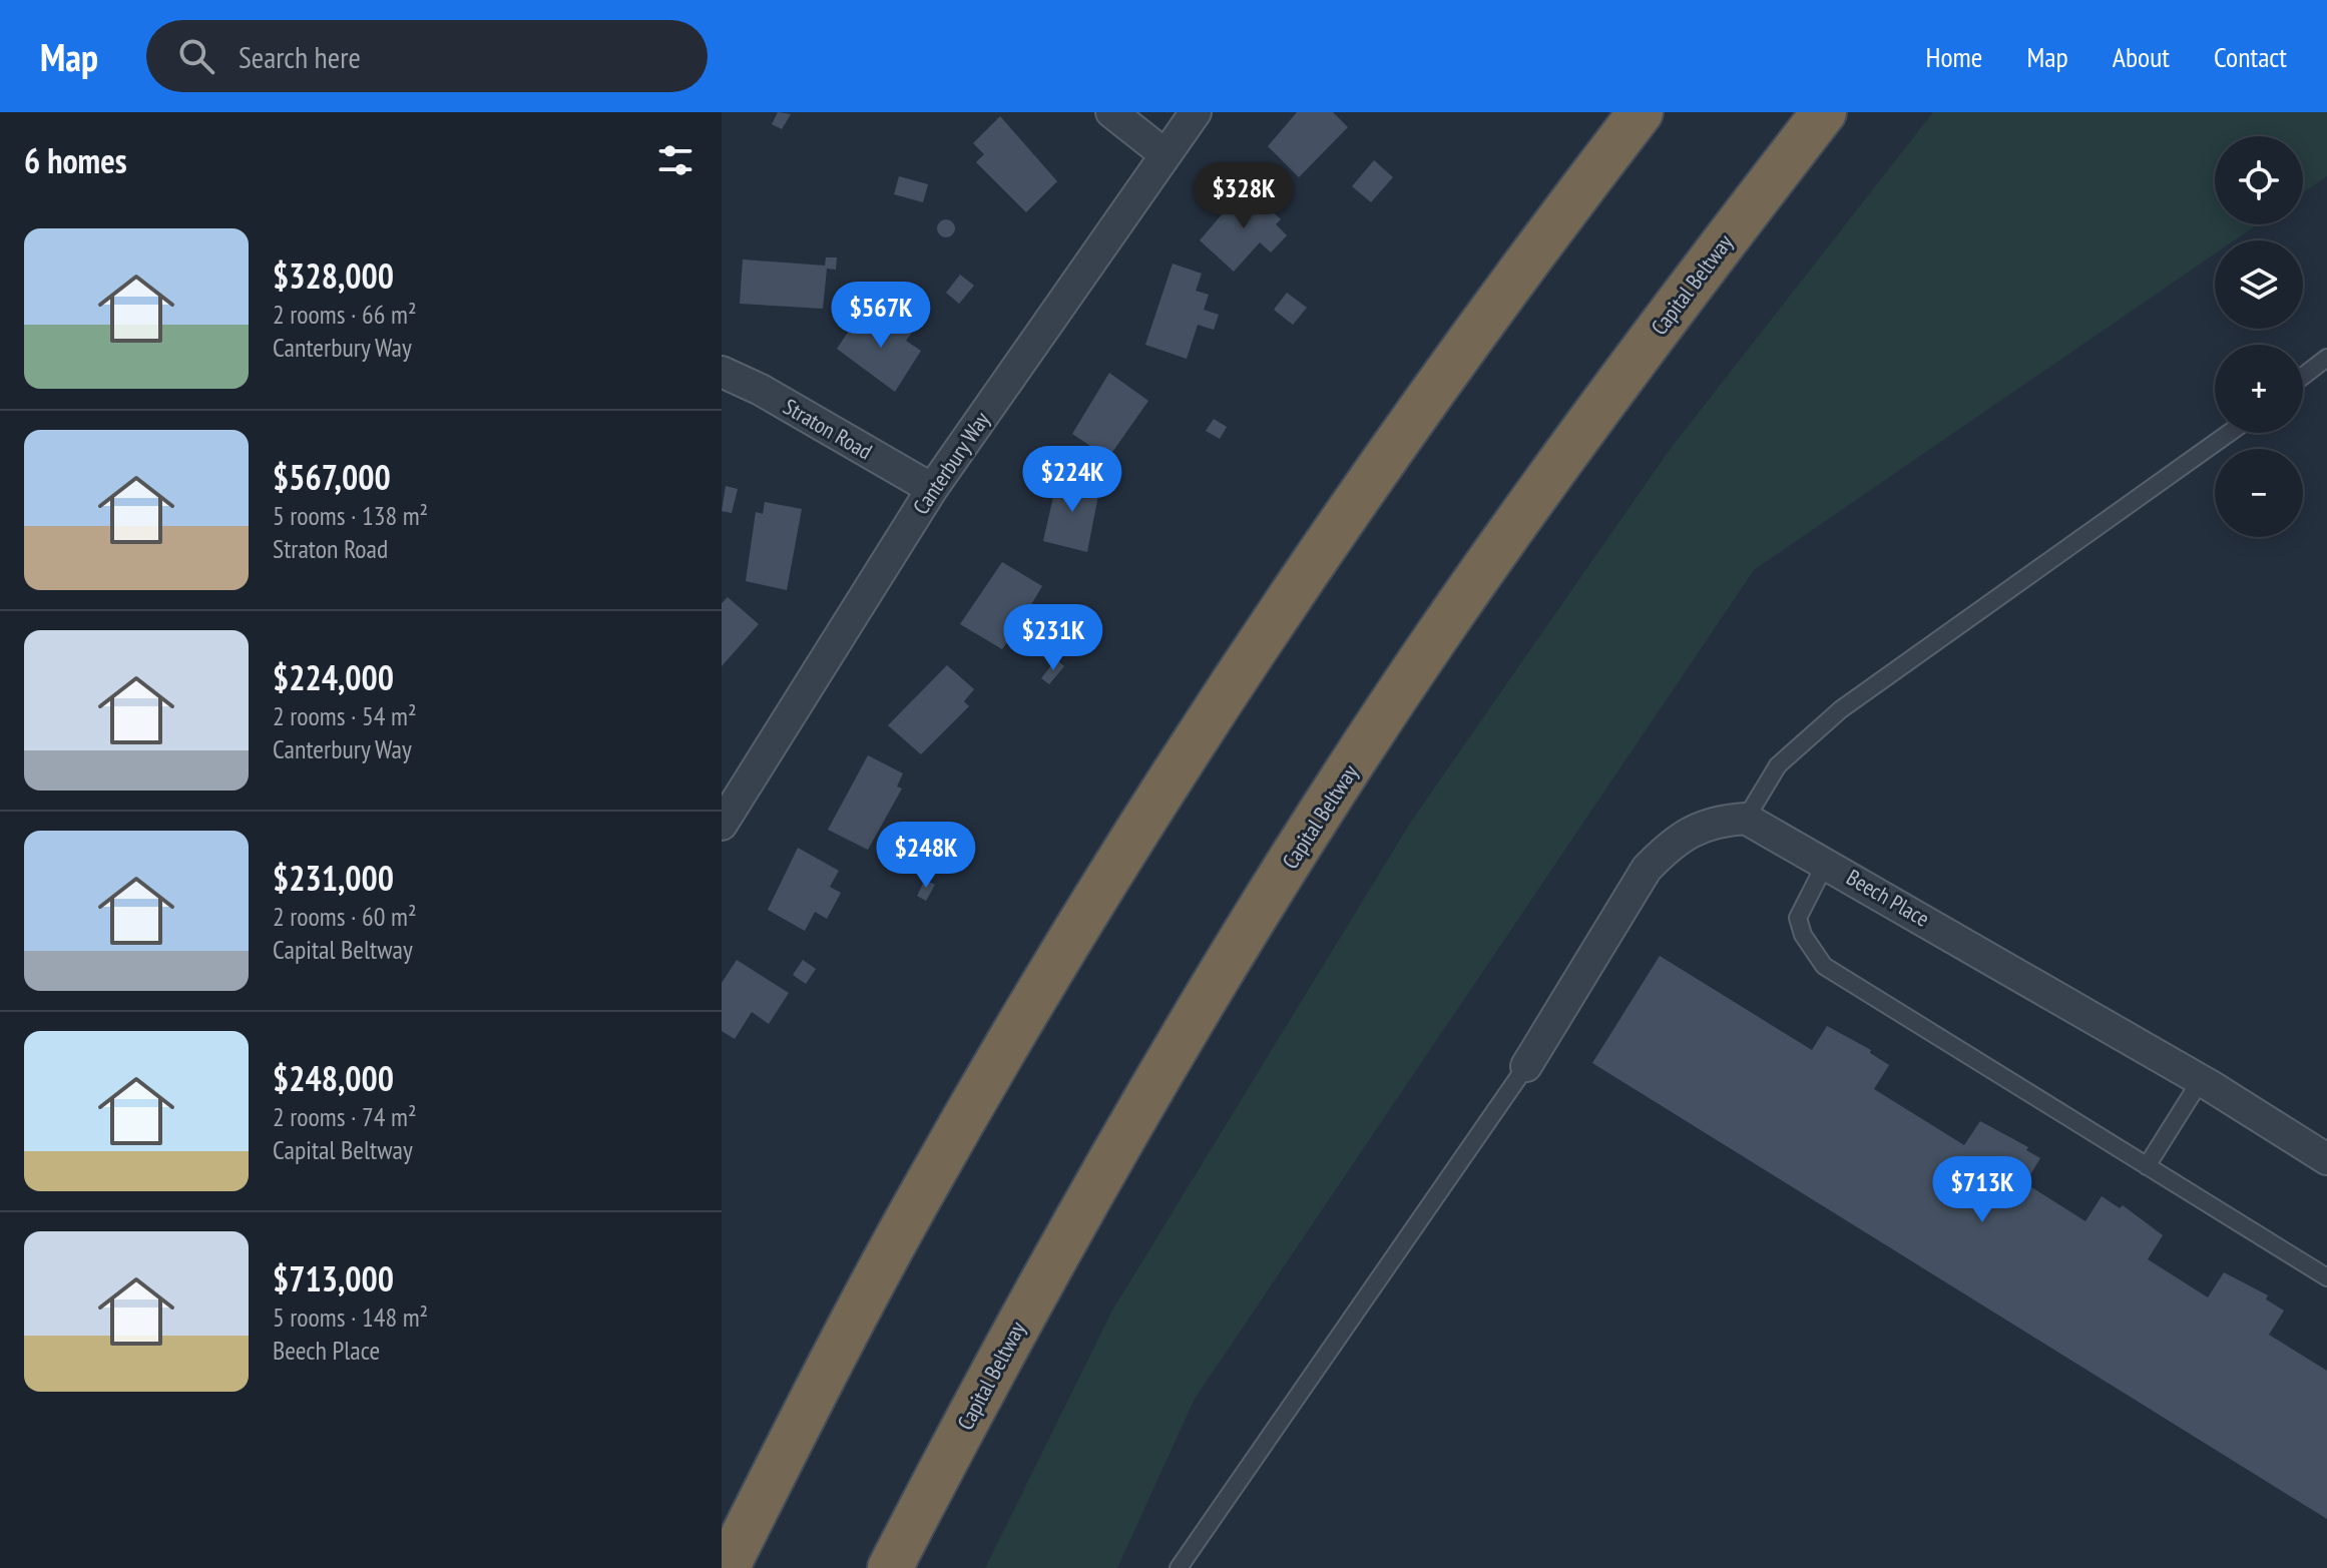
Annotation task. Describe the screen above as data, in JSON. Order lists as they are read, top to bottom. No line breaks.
{"streets":{"highway":["Capital Beltway"],"street":["Straton Road","Canterbury Way","Beech Place"]},"crossings":[["Straton Road","Canterbury Way"]],"page":{"header":"Map","search":"Search here","nav":["Home","Map","About","Contact"],"heading":"6 homes","map_buttons":["+","−"],"price":["$328K","$567K","$224K","$231K","$248K","$713K"],"list":[{"name":"$328,000","note":"2 rooms · 66 m² · Canterbury Way"},{"name":"$567,000","note":"5 rooms · 138 m² · Straton Road"},{"name":"$224,000","note":"2 rooms · 54 m² · Canterbury Way"},{"name":"$231,000","note":"2 rooms · 60 m² · Capital Beltway"},{"name":"$248,000","note":"2 rooms · 74 m² · Capital Beltway"},{"name":"$713,000","note":"5 rooms · 148 m² · Beech Place"}]}}
